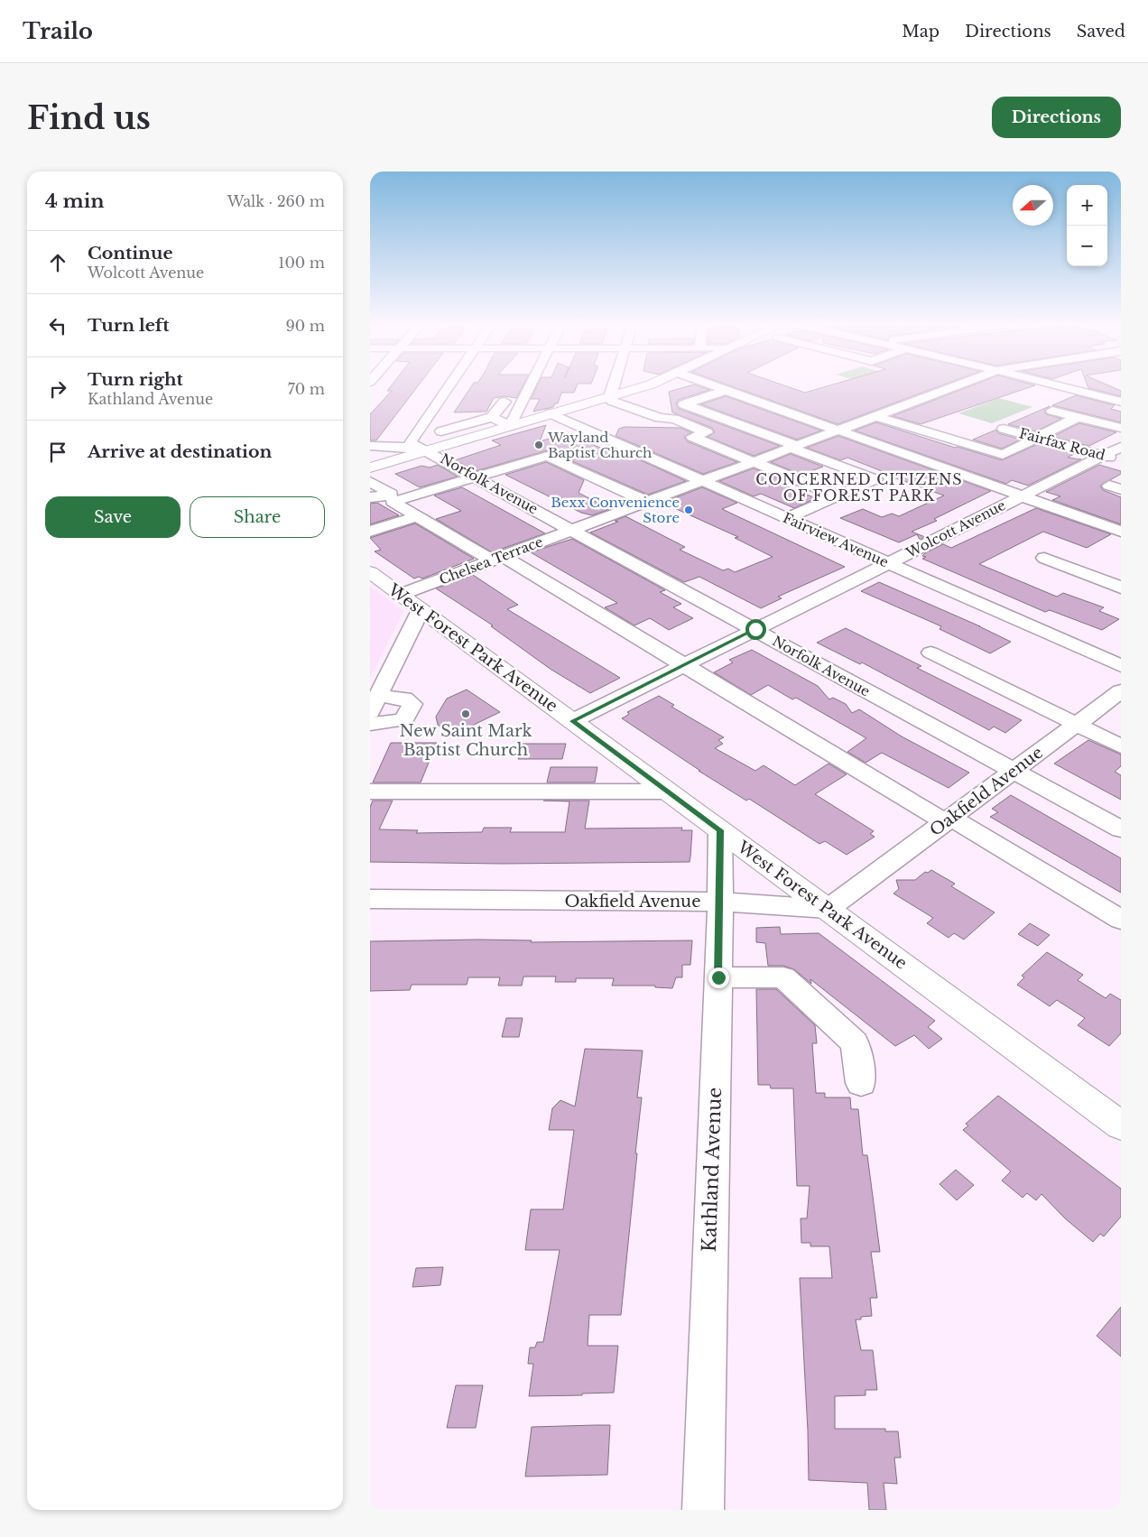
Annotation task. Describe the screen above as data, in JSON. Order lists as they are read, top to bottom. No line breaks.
{"streets":{"main road":["West Forest Park Avenue"],"street":["Fairfax Road","Norfolk Avenue","Wolcott Avenue","Fairview Avenue","Chelsea Terrace","Oakfield Avenue","Kathland Avenue"]},"crossings":[["Fairfax Road","Wolcott Avenue"],["Norfolk Avenue","Wolcott Avenue"],["Norfolk Avenue","Chelsea Terrace"],["Norfolk Avenue","Oakfield Avenue"],["Wolcott Avenue","Fairview Avenue"],["Wolcott Avenue","West Forest Park Avenue"],["Fairview Avenue","Chelsea Terrace"],["Chelsea Terrace","West Forest Park Avenue"],["West Forest Park Avenue","Oakfield Avenue"],["West Forest Park Avenue","Kathland Avenue"],["Oakfield Avenue","Kathland Avenue"]],"districts":["CONCERNED CITIZENS OF FOREST PARK"],"places":["Wayland Baptist Church","Bexx Convenience Store","New Saint Mark Baptist Church"],"north":"left","page":{"header":"Trailo","nav":["Map","Directions","Saved"],"buttons":["Directions",["Save","Share"]],"title":"Find us","heading":["4 min","Walk · 260 m"],"map_buttons":["+","−"],"list":[["Continue","Wolcott Avenue","100 m"],["Turn left","90 m"],["Turn right","Kathland Avenue","70 m"],"Arrive at destination"]}}
